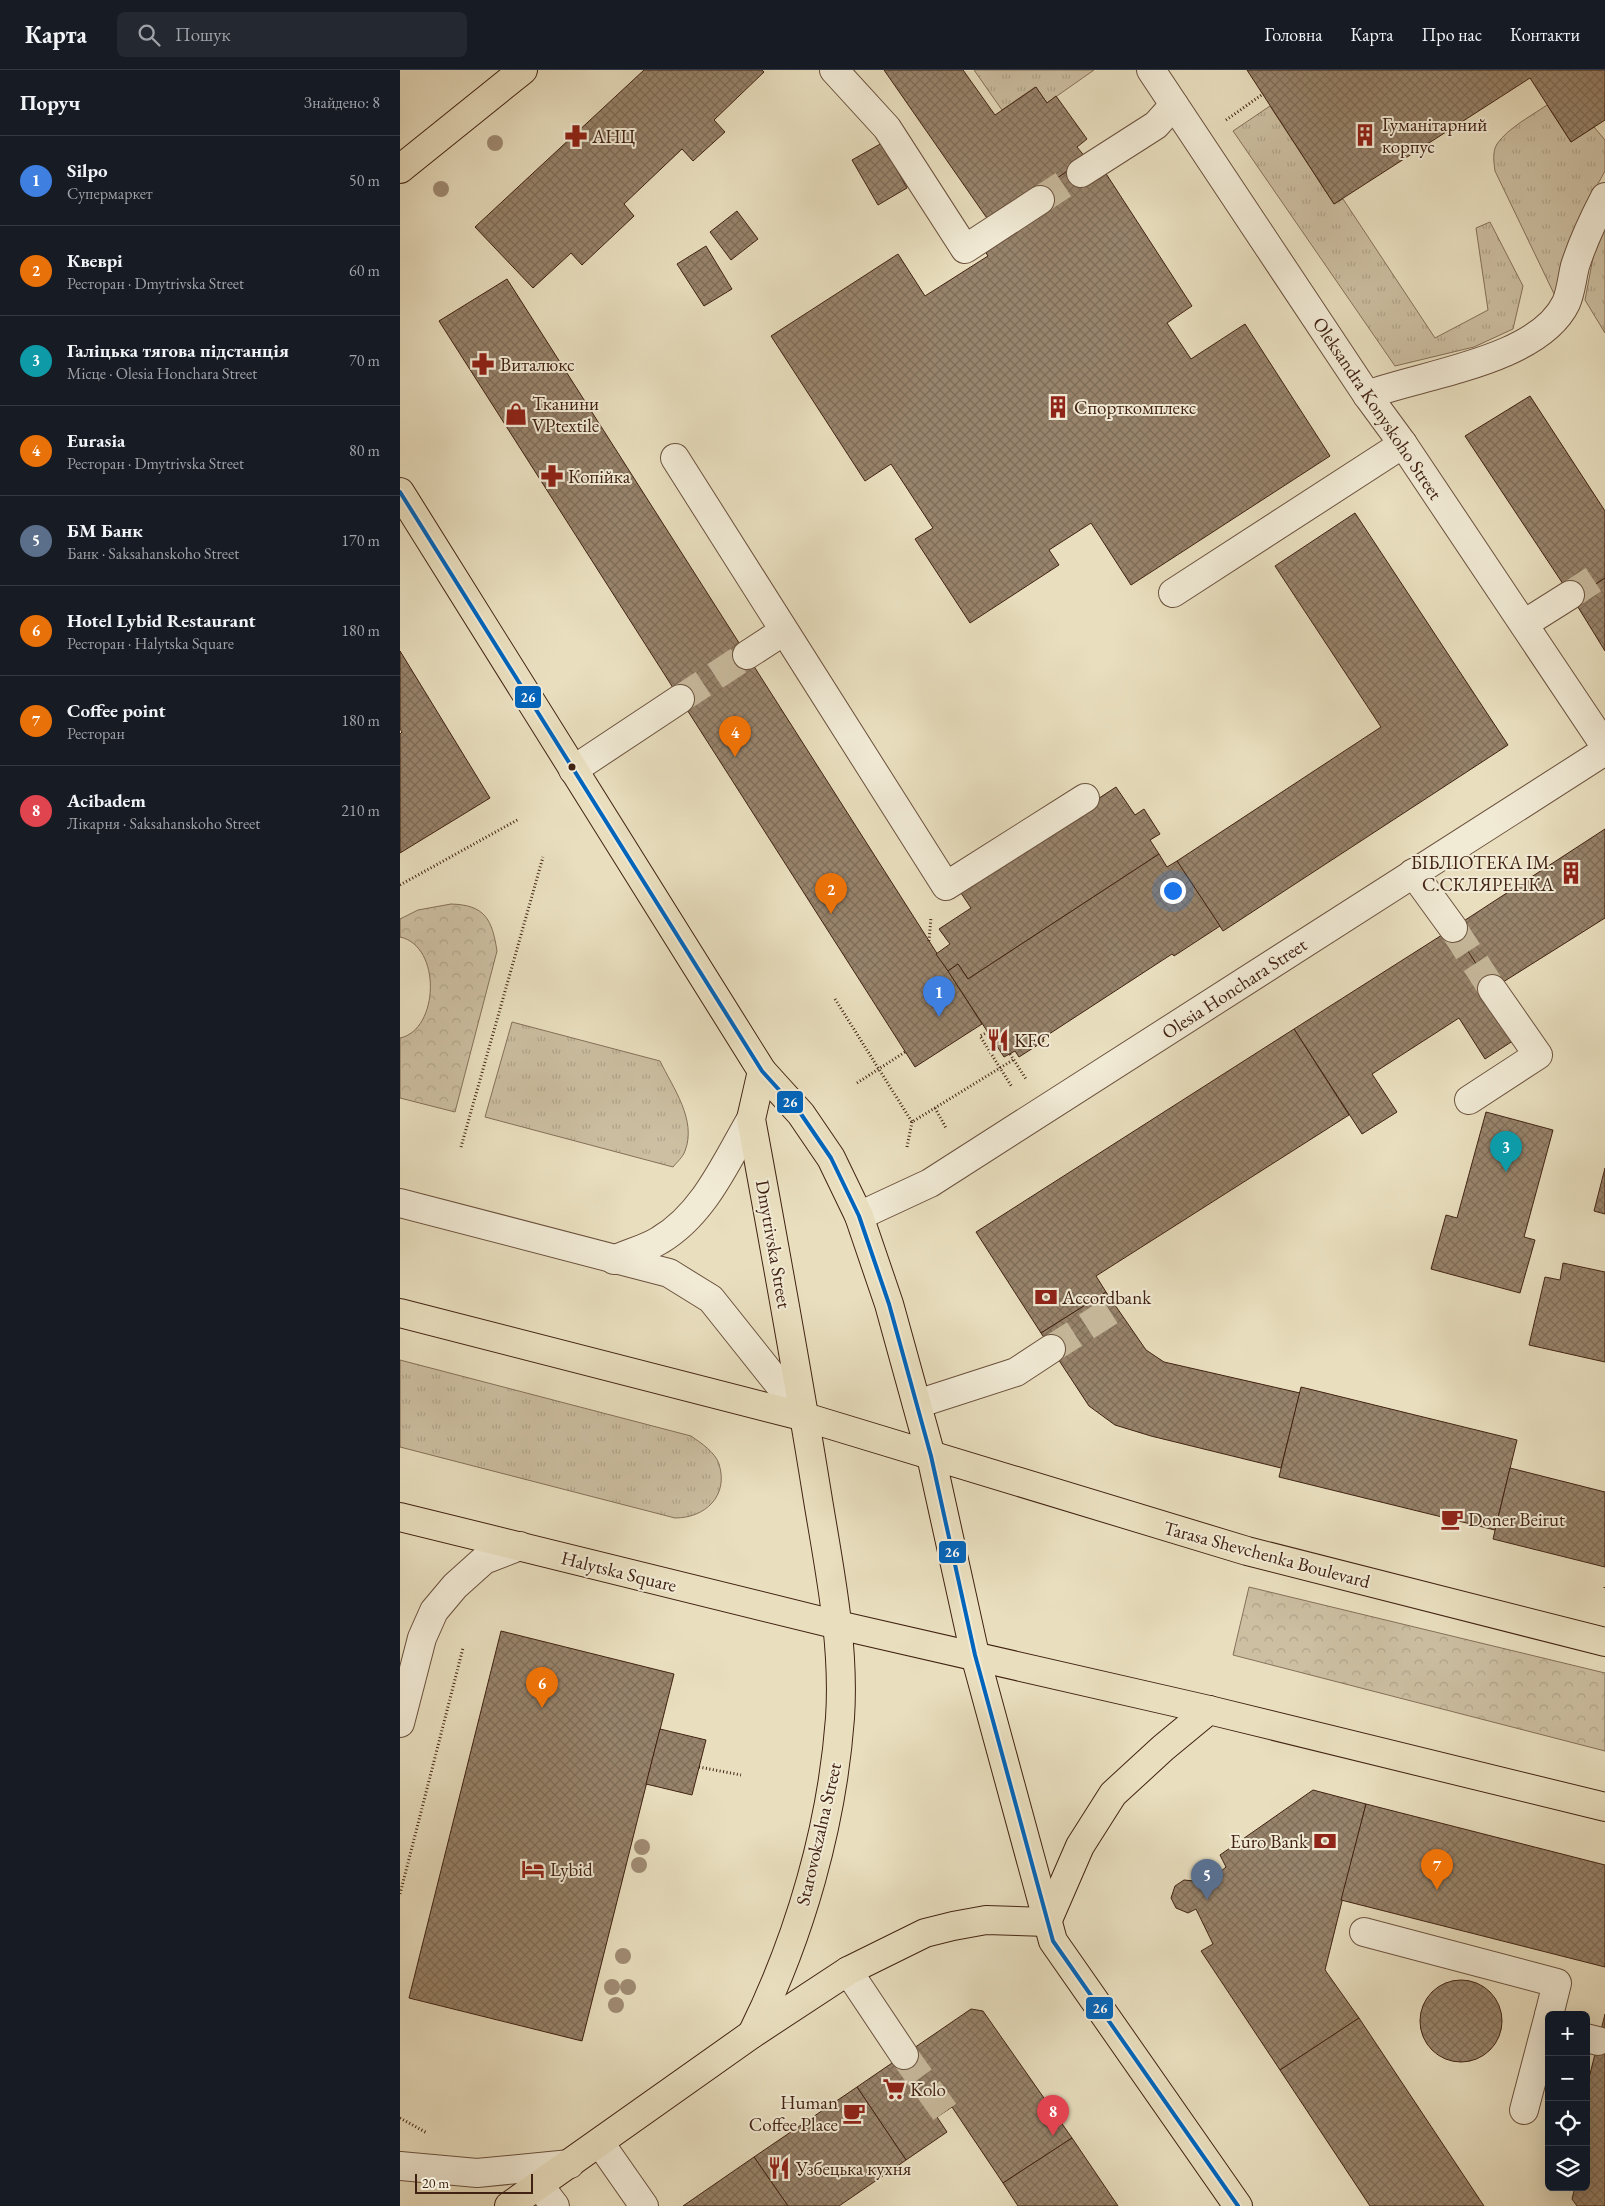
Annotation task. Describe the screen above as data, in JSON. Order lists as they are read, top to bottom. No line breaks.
{"streets":{"main road":["Dmytrivska Street","Tarasa Shevchenka Boulevard","Halytska Square","Starovokzalna Street"],"street":["Oleksandra Konyskoho Street","Olesia Honchara Street"]},"crossings":[["Halytska Square","Starovokzalna Street"]],"places":{"building":["Гуманітарний корпус","Спорткомплекс","БІБЛІОТЕКА ІМ. С.СКЛЯРЕНКА"],"pharmacy":["АНЦ","Виталюкс","Копійка"],"shop":["Тканини VPtextile"],"restaurant":["KFC","Узбецька кухня"],"bank":["Accordbank","Euro Bank"],"cafe":["Doner Beirut","Human Coffee Place"],"hotel":["Lybid"],"supermarket":["Kolo"]},"lines":["transit line 26"],"scale_bar":"20 m","page":{"header":"Карта","search":"Пошук","nav":["Головна","Карта","Про нас","Контакти"],"heading":["Поруч","Знайдено: 8"],"list":[{"mark":"1","name":"Silpo","note":"Супермаркет","value":"50 m"},{"mark":"2","name":"Квеврі","note":"Ресторан · Dmytrivska Street","value":"60 m"},{"mark":"3","name":"Галiцька тягова пiдстанцiя","note":"Місце · Olesia Honchara Street","value":"70 m"},{"mark":"4","name":"Eurasia","note":"Ресторан · Dmytrivska Street","value":"80 m"},{"mark":"5","name":"БМ Банк","note":"Банк · Saksahanskoho Street","value":"170 m"},{"mark":"6","name":"Hotel Lybid Restaurant","note":"Ресторан · Halytska Square","value":"180 m"},{"mark":"7","name":"Coffee point","note":"Ресторан","value":"180 m"},{"mark":"8","name":"Acibadem","note":"Лікарня · Saksahanskoho Street","value":"210 m"}],"pins":["4","2","1","3","6","7","5","8"],"map_buttons":["+","−"],"scale":"20 m"}}
